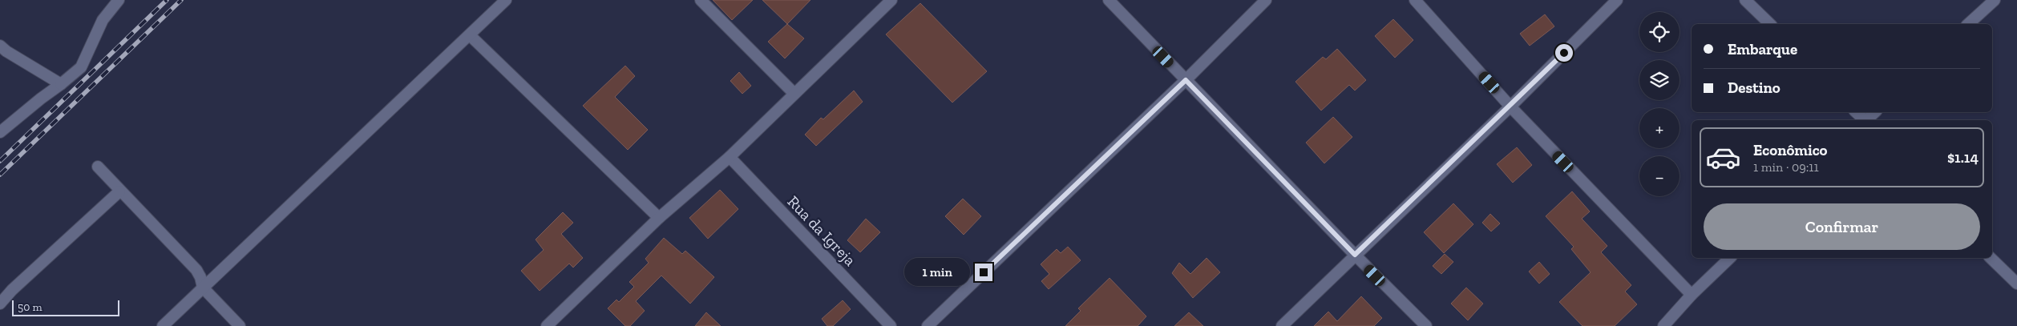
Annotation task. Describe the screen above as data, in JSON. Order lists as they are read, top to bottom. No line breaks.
{"streets":{"street":["Rua da Igreja"]},"scale_bar":"50 m","page":{"map_buttons":["+","−"],"banner":["Embarque","Destino"],"list":[{"name":"Econômico","note":"1 min · 09:11","value":"$1.14"}],"buttons":"Confirmar","bubble":"1 min","scale":"50 m"}}
